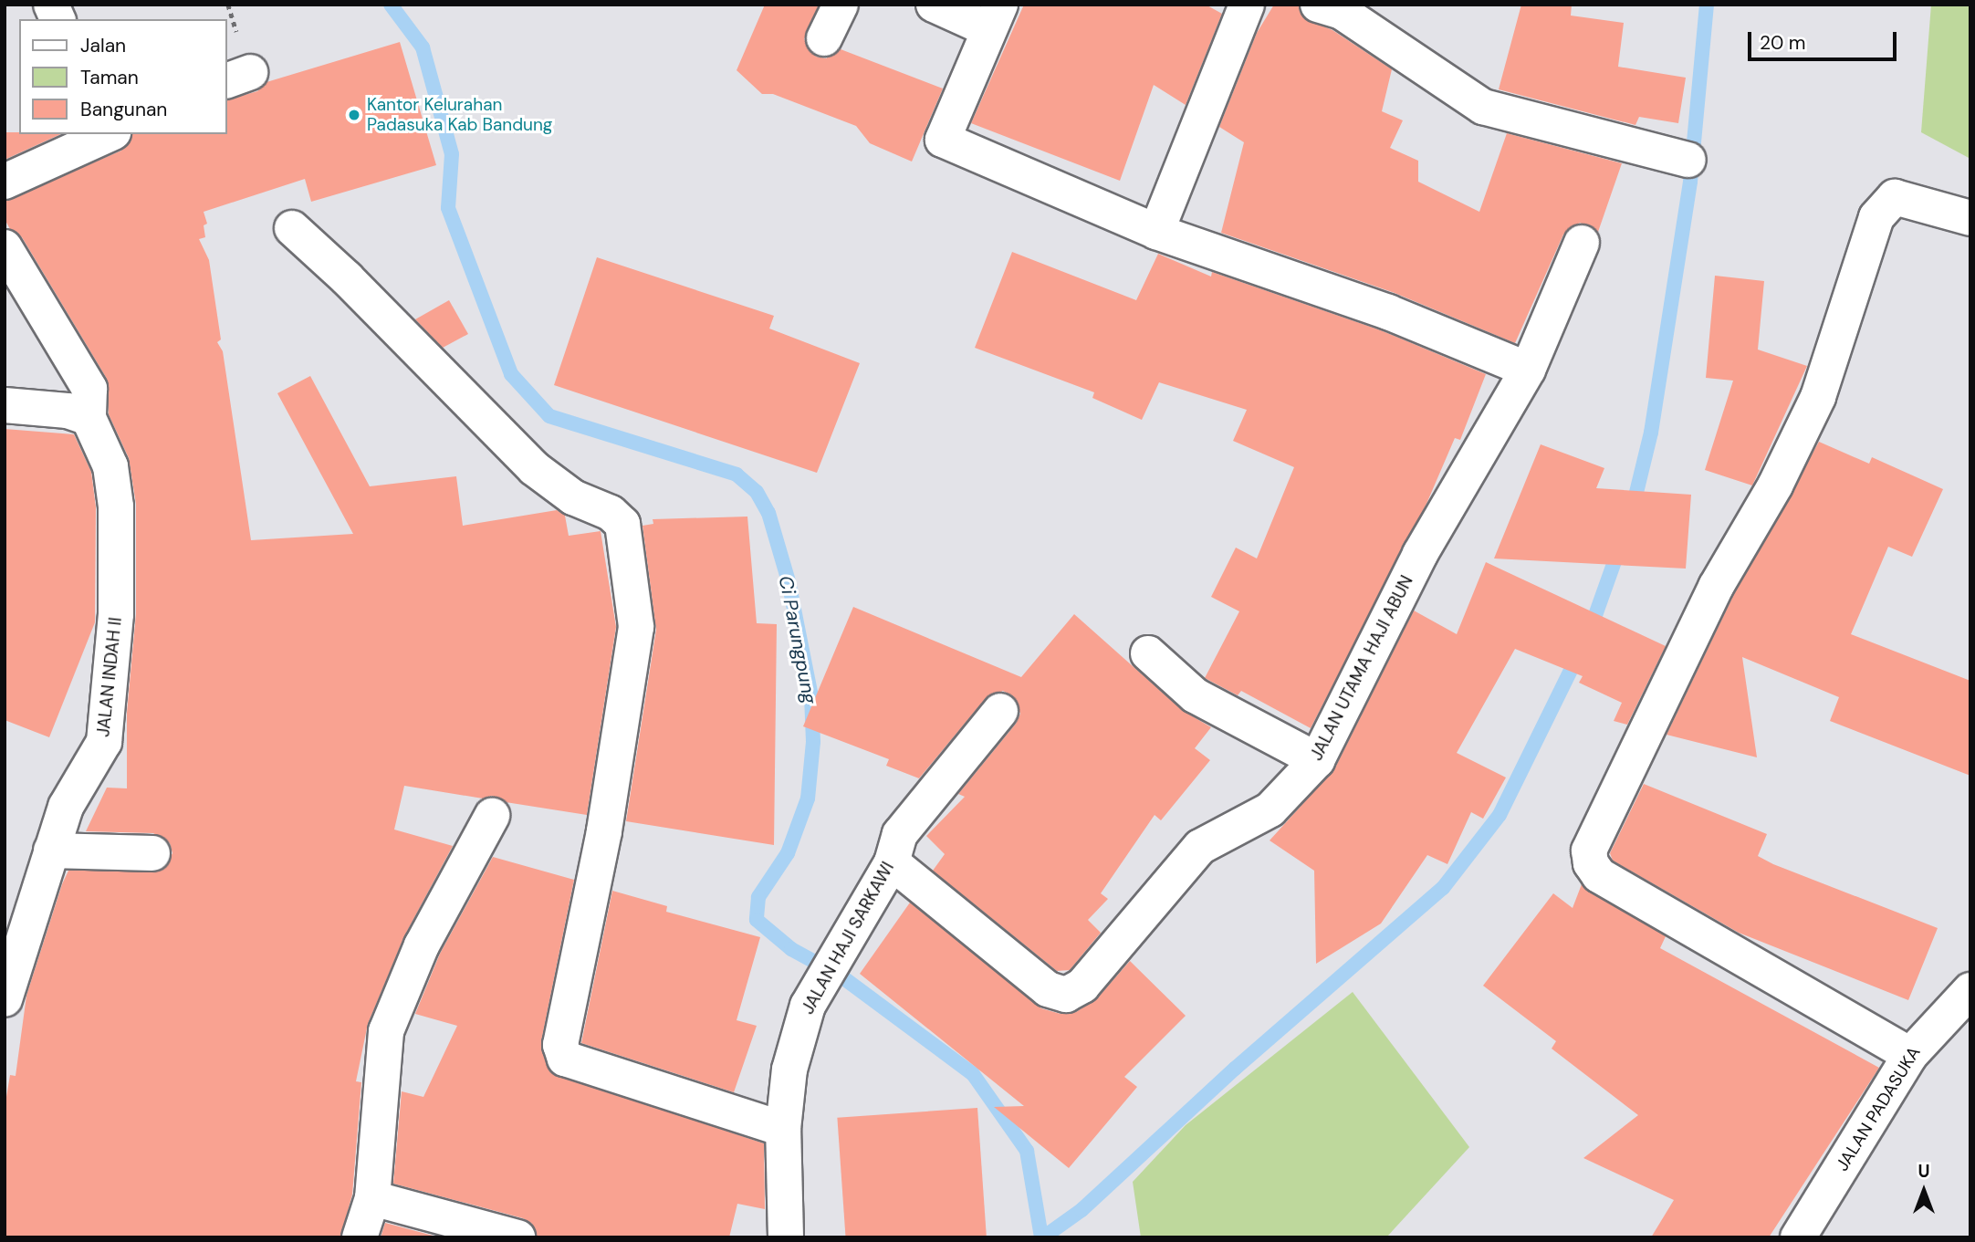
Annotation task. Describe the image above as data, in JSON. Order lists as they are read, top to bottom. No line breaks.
{"streets":{"street":["JALAN UTAMA HAJI ABUN","JALAN INDAH II","JALAN HAJI SARKAWI","JALAN PADASUKA"]},"crossings":[["JALAN UTAMA HAJI ABUN","JALAN HAJI SARKAWI"]],"water":["Ci Parungpung"],"places":["Kantor Kelurahan Padasuka Kab Bandung"],"legend":["Jalan","Taman","Bangunan"],"scale_bar":"20 m","north":"top"}
